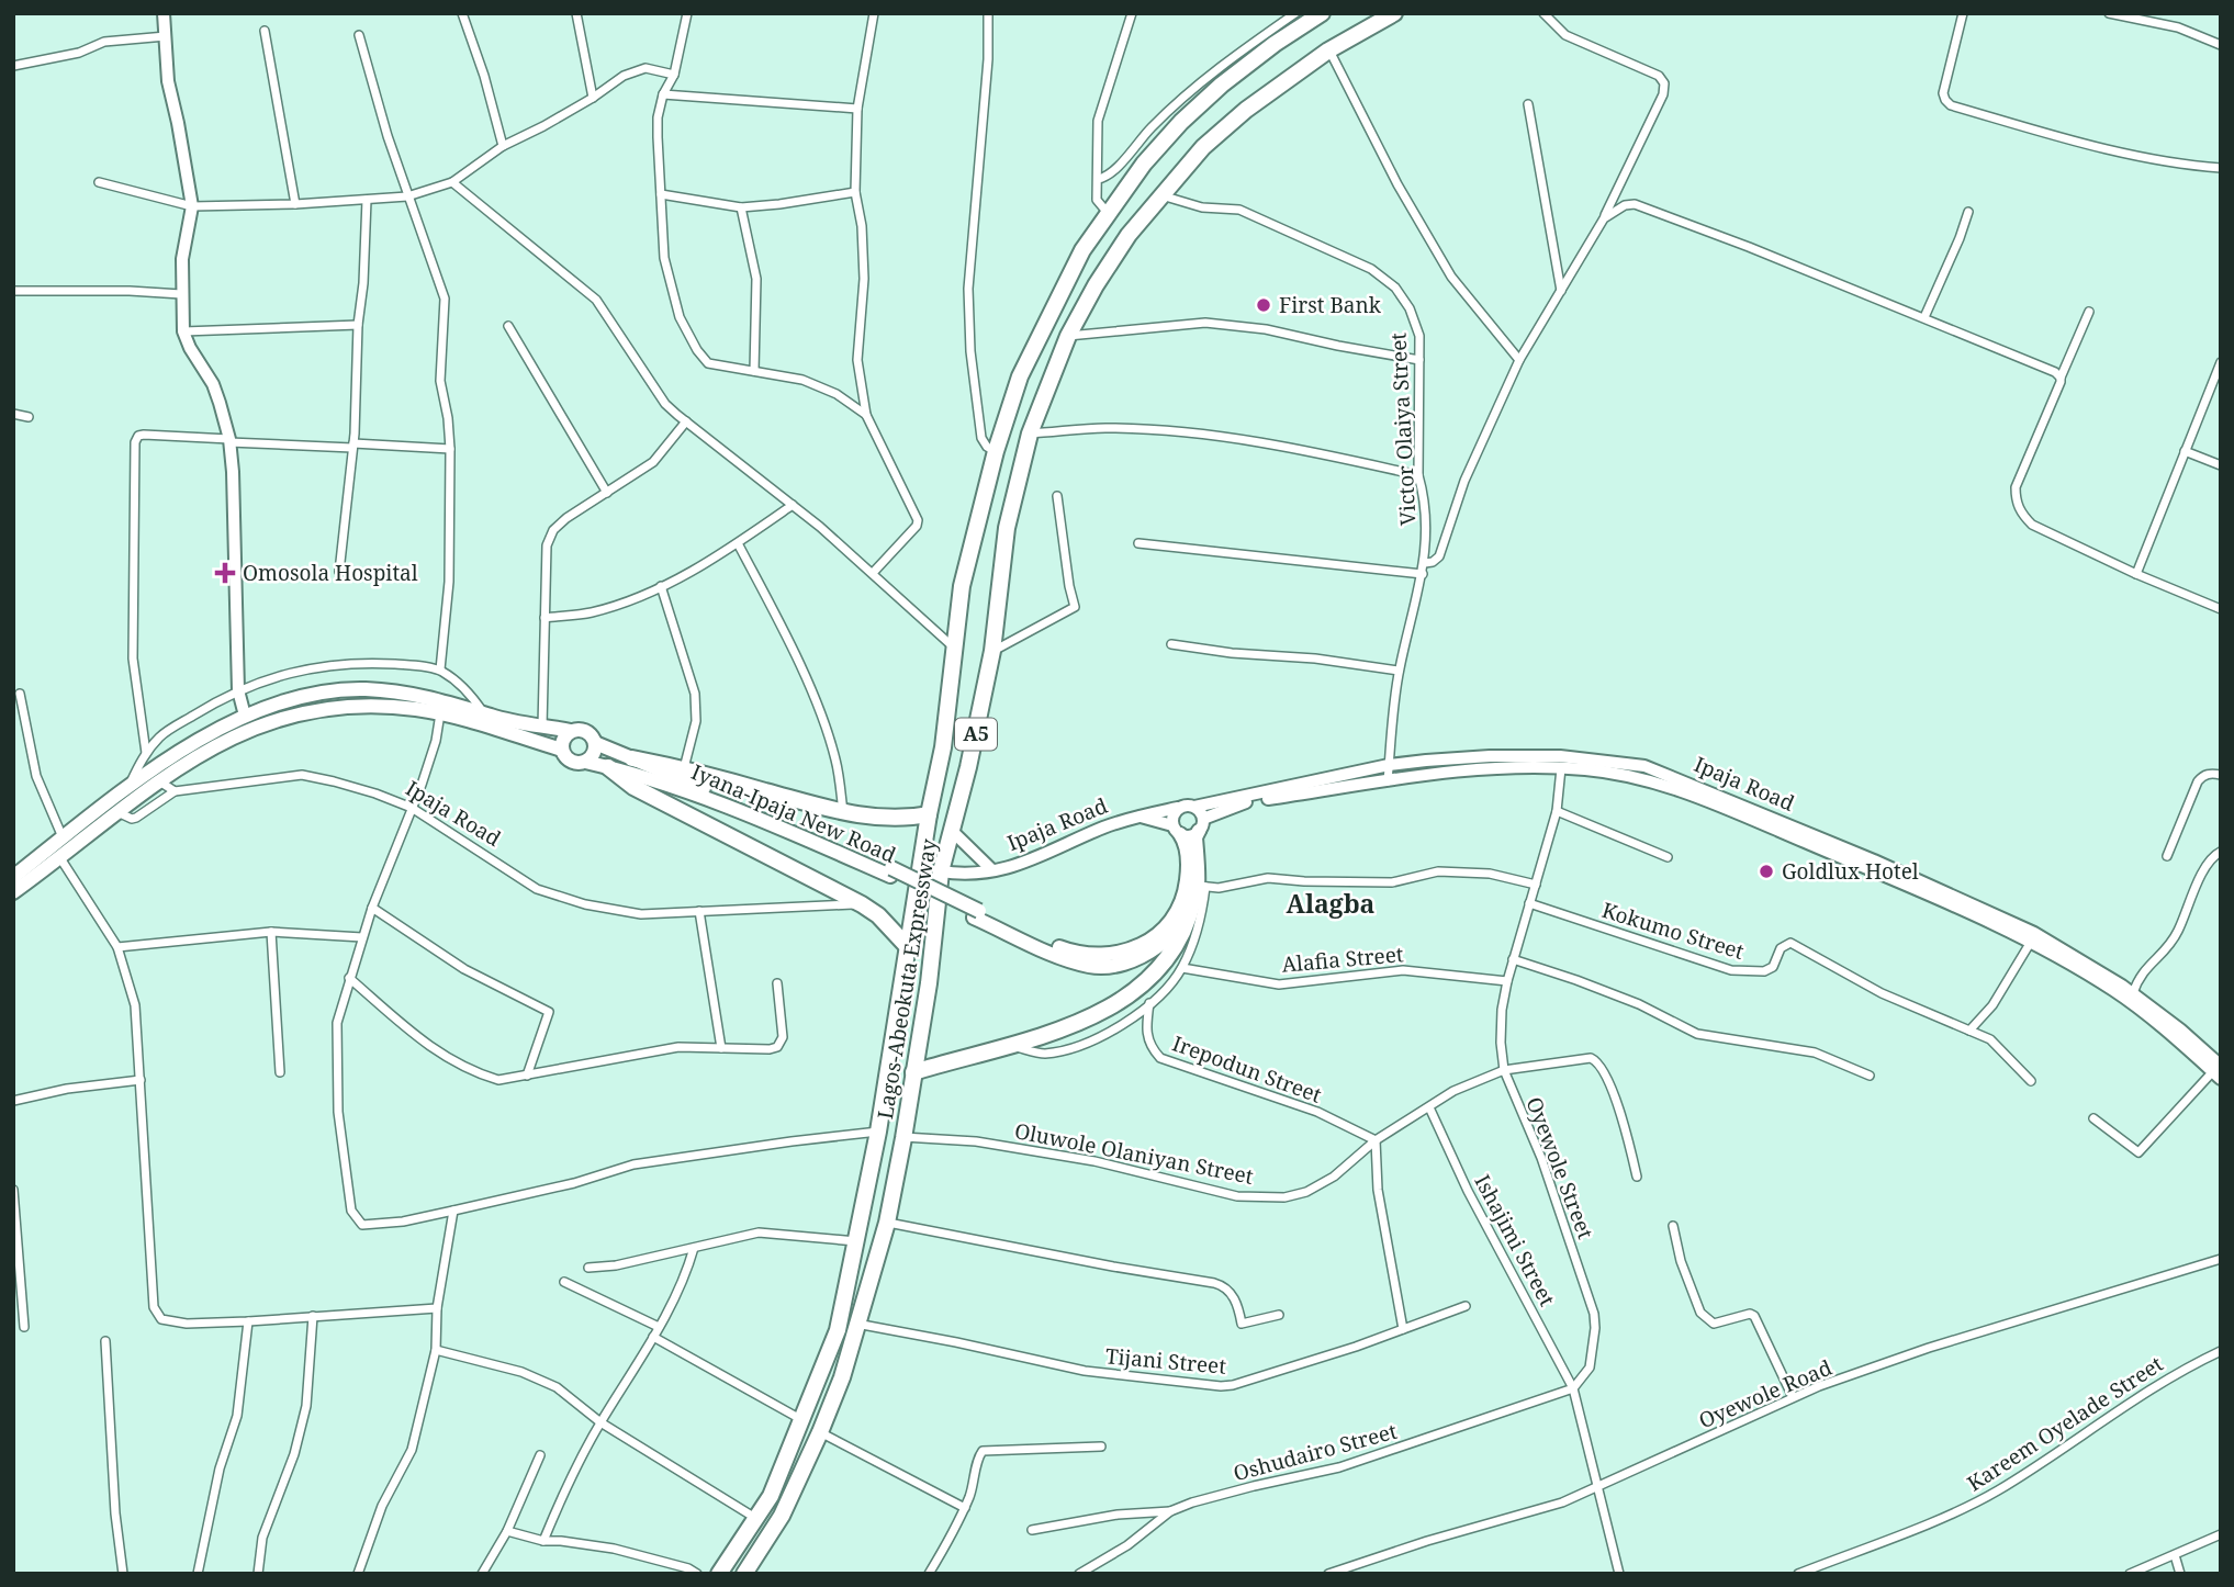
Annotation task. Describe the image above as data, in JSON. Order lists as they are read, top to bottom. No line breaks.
{"streets":{"highway":["A5","Lagos-Abeokuta Expressway"],"main road":["Ipaja Road","Iyana-Ipaja New Road"],"street":["Victor Olaiya Street","Kokumo Street","Alafia Street","Irepodun Street","Oluwole Olaniyan Street","Oyewole Street","Ishajimi Street","Tijani Street","Oyewole Road","Kareem Oyelade Street","Oshudairo Street"]},"crossings":[["Victor Olaiya Street","Ipaja Road"],["Victor Olaiya Street","Lagos-Abeokuta Expressway"],["Ipaja Road","Iyana-Ipaja New Road"],["Ipaja Road","Lagos-Abeokuta Expressway"],["Ipaja Road","Oyewole Street"],["Kokumo Street","Oyewole Street"],["Alafia Street","Oyewole Street"],["Lagos-Abeokuta Expressway","Oluwole Olaniyan Street"],["Lagos-Abeokuta Expressway","Tijani Street"],["Irepodun Street","Oluwole Olaniyan Street"],["Oluwole Olaniyan Street","Oyewole Street"],["Oluwole Olaniyan Street","Ishajimi Street"],["Oyewole Street","Ishajimi Street"],["Oyewole Street","Oshudairo Street"],["Ishajimi Street","Oshudairo Street"]],"districts":["Alagba"],"places":{"other":["First Bank","Goldlux Hotel"],"health":["Omosola Hospital"]}}
